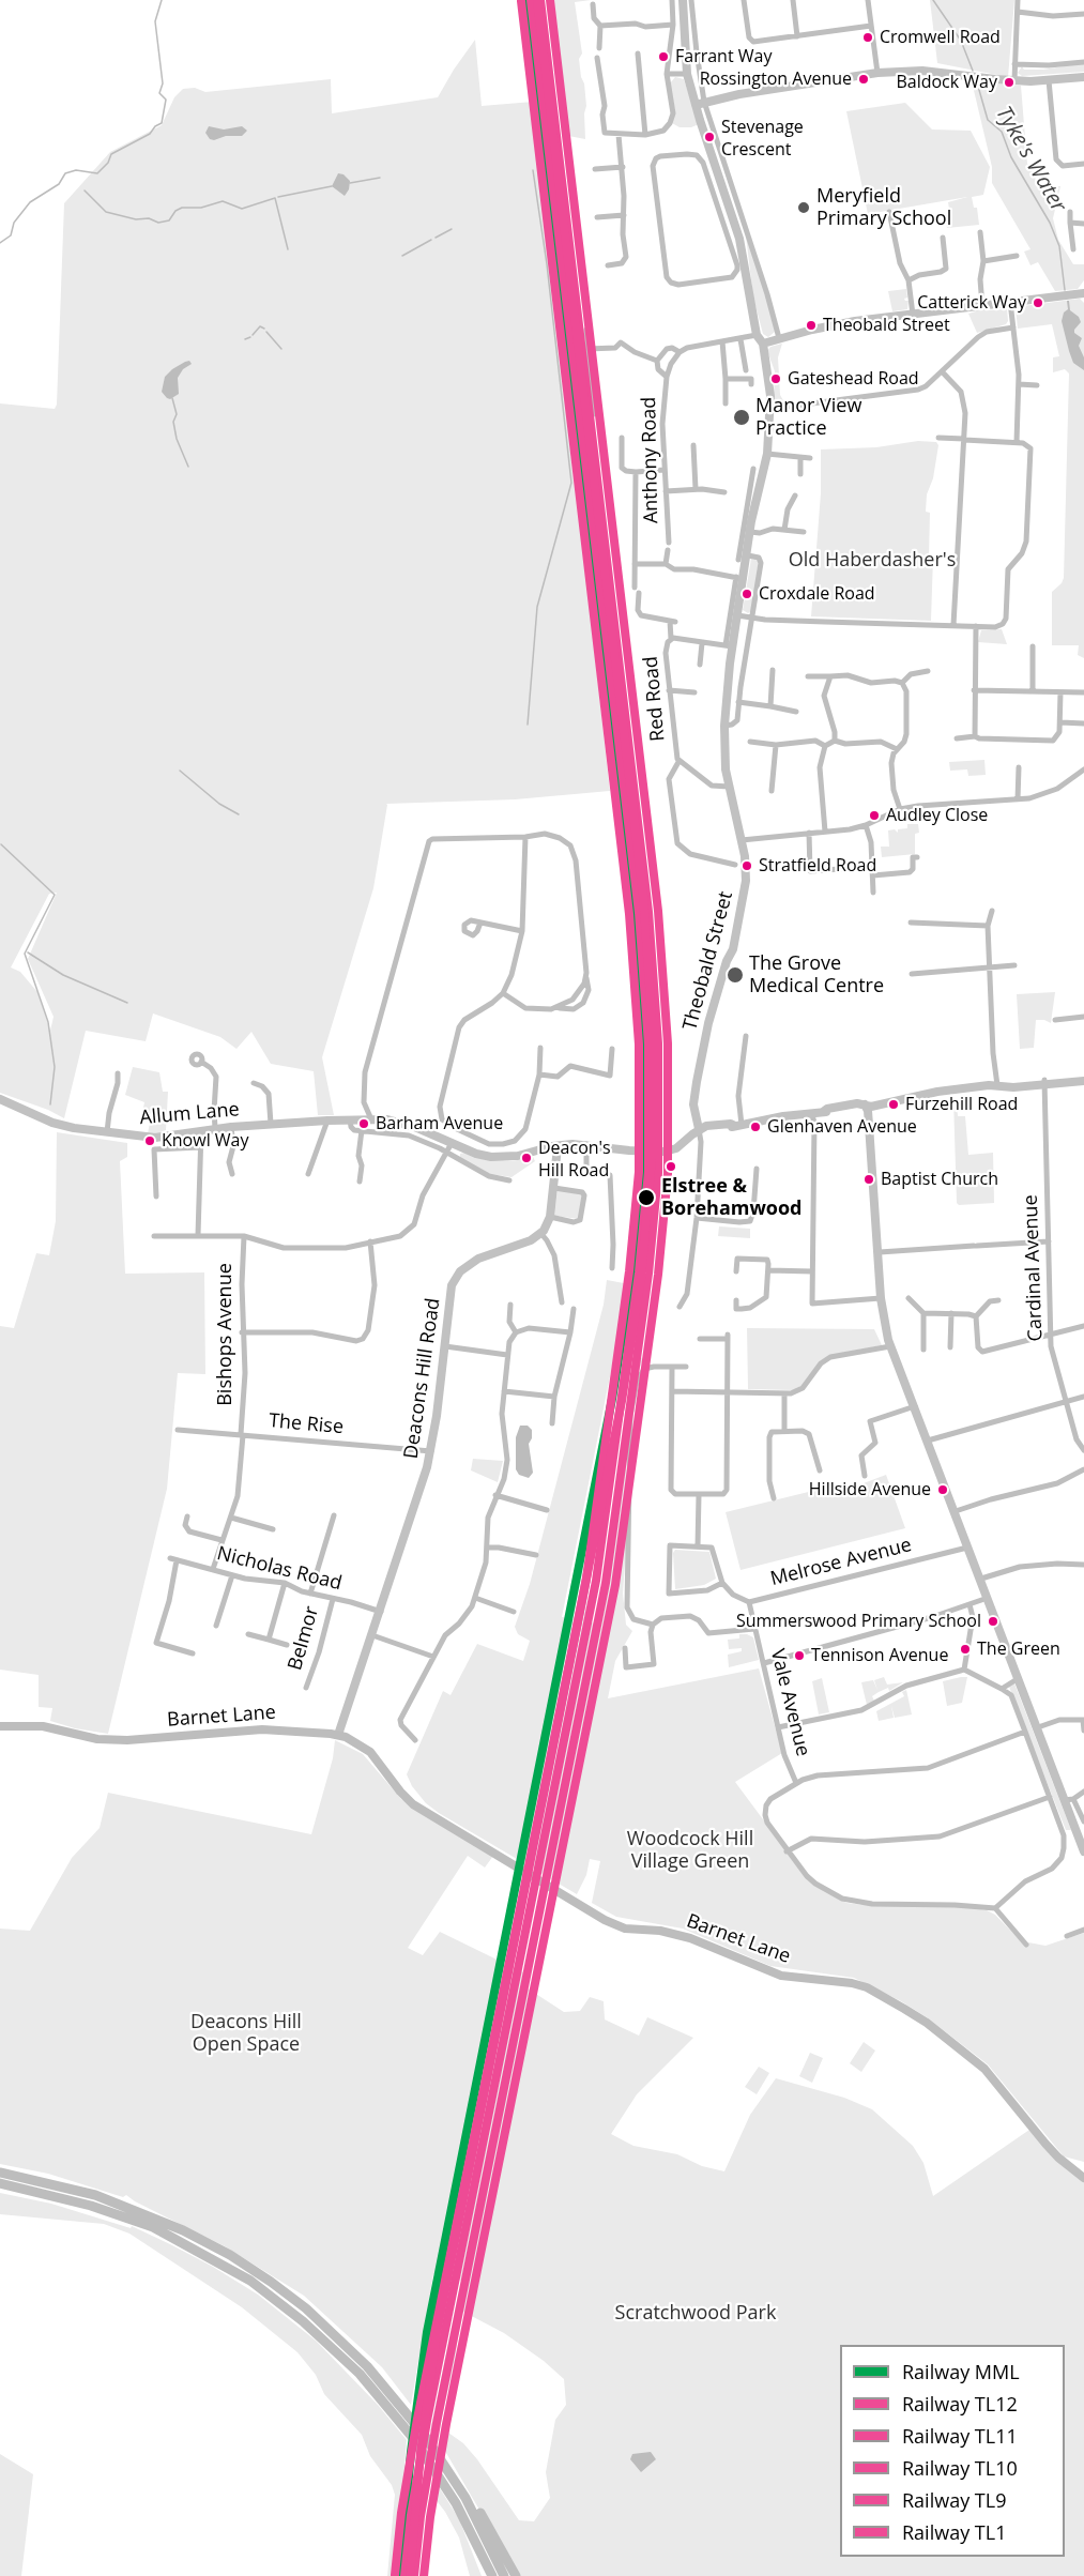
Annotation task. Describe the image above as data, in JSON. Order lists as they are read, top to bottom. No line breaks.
{"streets":{"main road":["Barnet Lane"],"street":["Anthony Road","Red Road","Theobald Street","Allum Lane","Cardinal Avenue","Bishops Avenue","Deacons Hill Road","The Rise","Melrose Avenue","Nicholas Road","Belmor","Vale Avenue"]},"crossings":[["Red Road","Theobald Street"],["Theobald Street","Allum Lane"],["Bishops Avenue","The Rise"],["Bishops Avenue","Nicholas Road"],["Deacons Hill Road","The Rise"],["Deacons Hill Road","Nicholas Road"],["Deacons Hill Road","Barnet Lane"],["Melrose Avenue","Vale Avenue"],["Nicholas Road","Belmor"]],"water":["Tyke's Water"],"parks":["Old Haberdasher's","Woodcock Hill Village Green","Deacons Hill Open Space","Scratchwood Park"],"places":["Cromwell Road","Farrant Way","Rossington Avenue","Baldock Way","Stevenage Crescent","Meryfield Primary School","Catterick Way","Theobald Street","Gateshead Road","Manor View Practice","Croxdale Road","Audley Close","Stratfield Road","The Grove Medical Centre","Furzehill Road","Barham Avenue","Glenhaven Avenue","Knowl Way","Deacon's Hill Road","Baptist Church","Elstree & Borehamwood","Hillside Avenue","Summerswood Primary School","The Green","Tennison Avenue"],"lines":["rail line MML","rail line TL12","rail line TL11","rail line TL9","rail line TL1","rail line TL10"],"legend":["Railway MML","Railway TL12","Railway TL11","Railway TL10","Railway TL9","Railway TL1"]}
